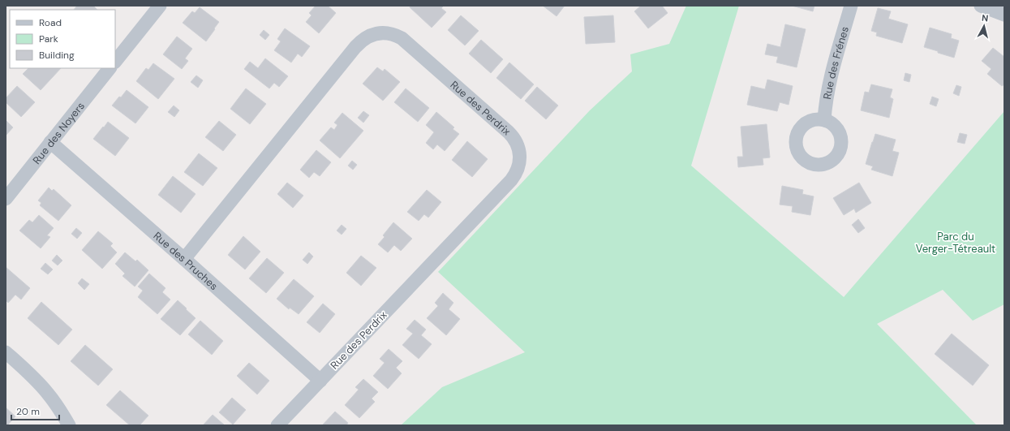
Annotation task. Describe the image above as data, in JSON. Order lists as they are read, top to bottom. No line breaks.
{"streets":{"street":["Rue des Frénes","Rue des Perdrix","Rue des Noyers","Rue des Pruches"]},"crossings":[["Rue des Perdrix","Rue des Pruches"],["Rue des Noyers","Rue des Pruches"]],"parks":["Parc du Verger-Tétreault"],"legend":["Road","Park","Building"],"scale_bar":"20 m","north":"top"}
